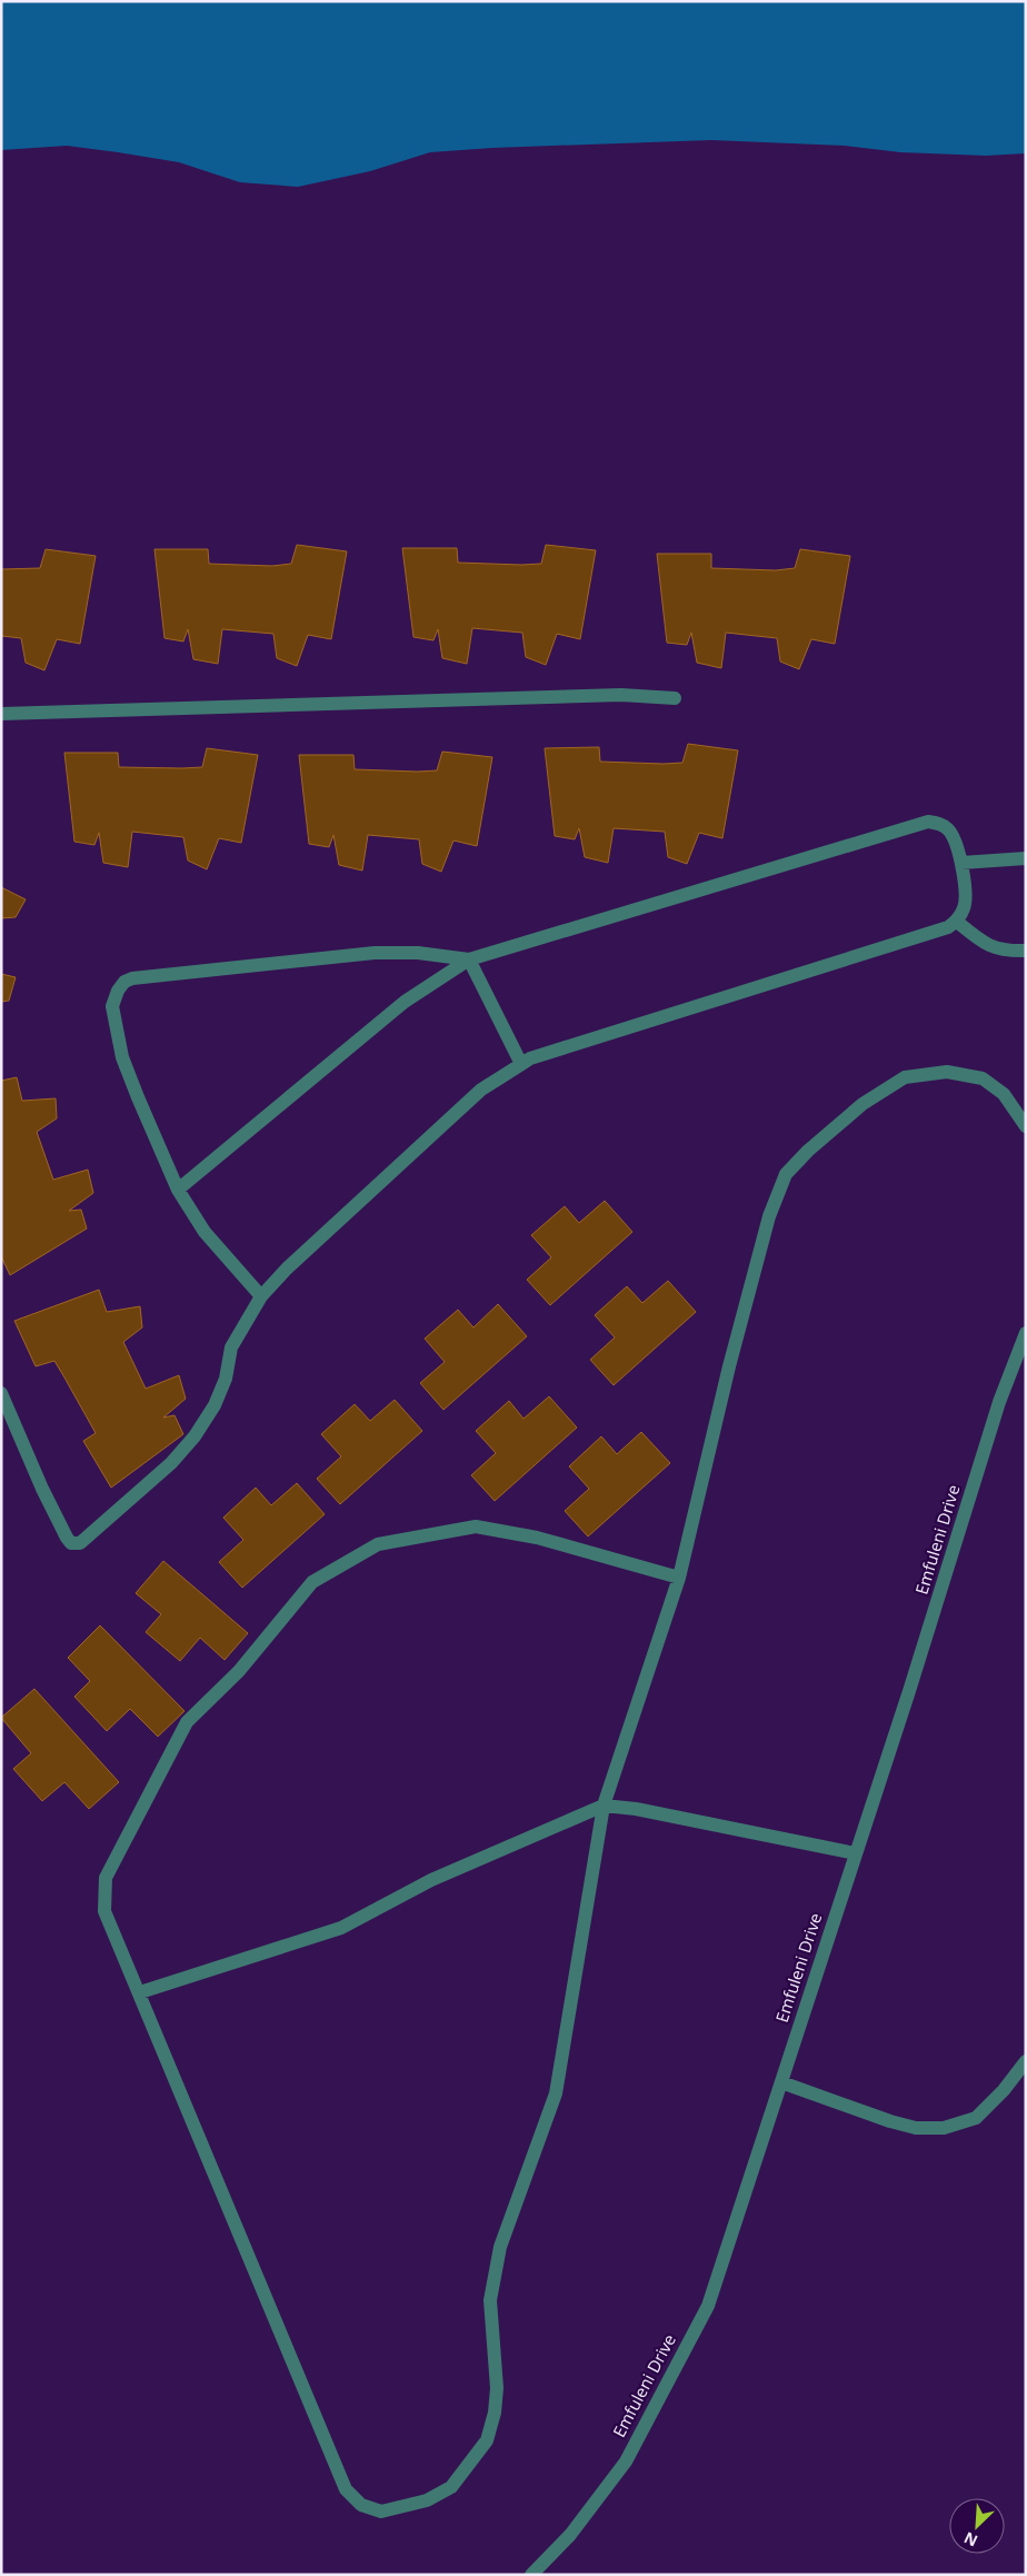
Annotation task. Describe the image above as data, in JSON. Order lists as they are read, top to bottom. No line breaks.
{"streets":{"street":["Emfuleni Drive"]},"north":"bottom left"}
